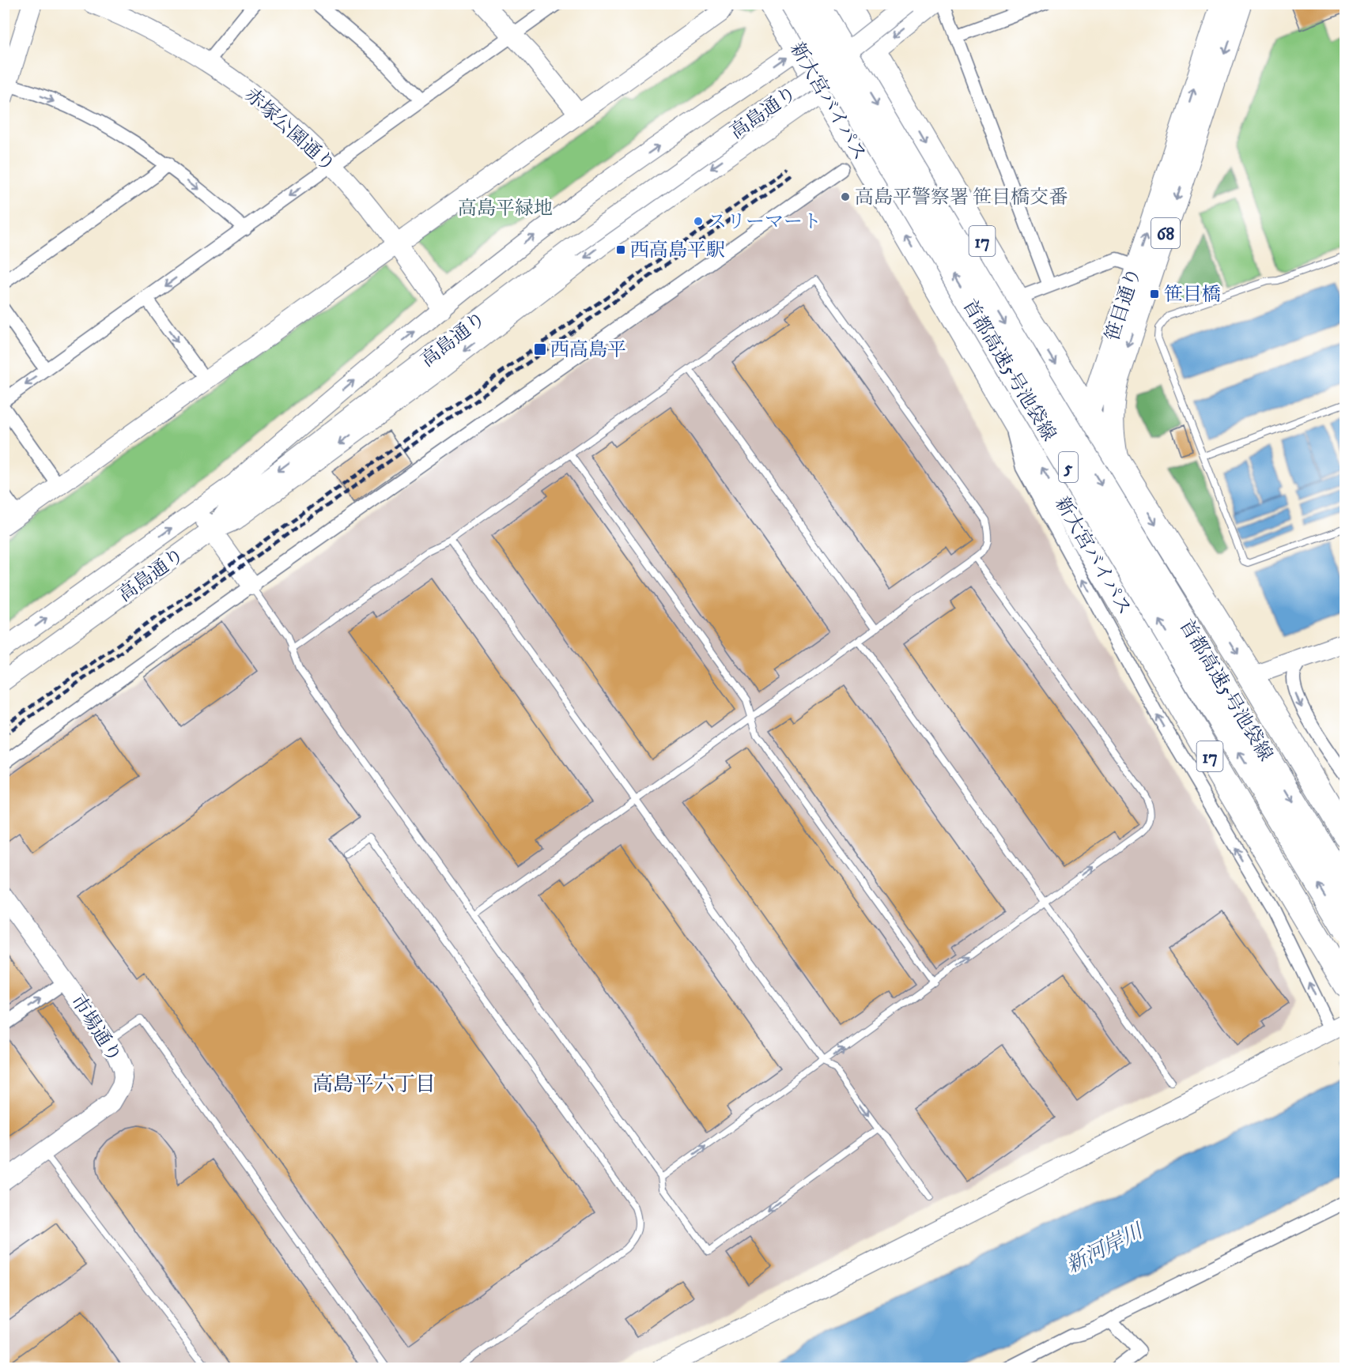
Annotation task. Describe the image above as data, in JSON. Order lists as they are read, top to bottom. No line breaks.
{"streets":{"highway":["新大宮バイパス","17","首都高速5号池袋線","5"],"main road":["高島通り","赤塚公園通り","68","笹目通り","市場通り"]},"crossings":[["新大宮バイパス","笹目通り"],["17","笹目通り"]],"districts":["高島平六丁目"],"water":["新河岸川"],"parks":["高島平緑地"],"places":{"other":["高島平警察署 笹目橋交番","スリーマート"],"transit":["西高島平駅","笹目橋","西高島平"]}}
